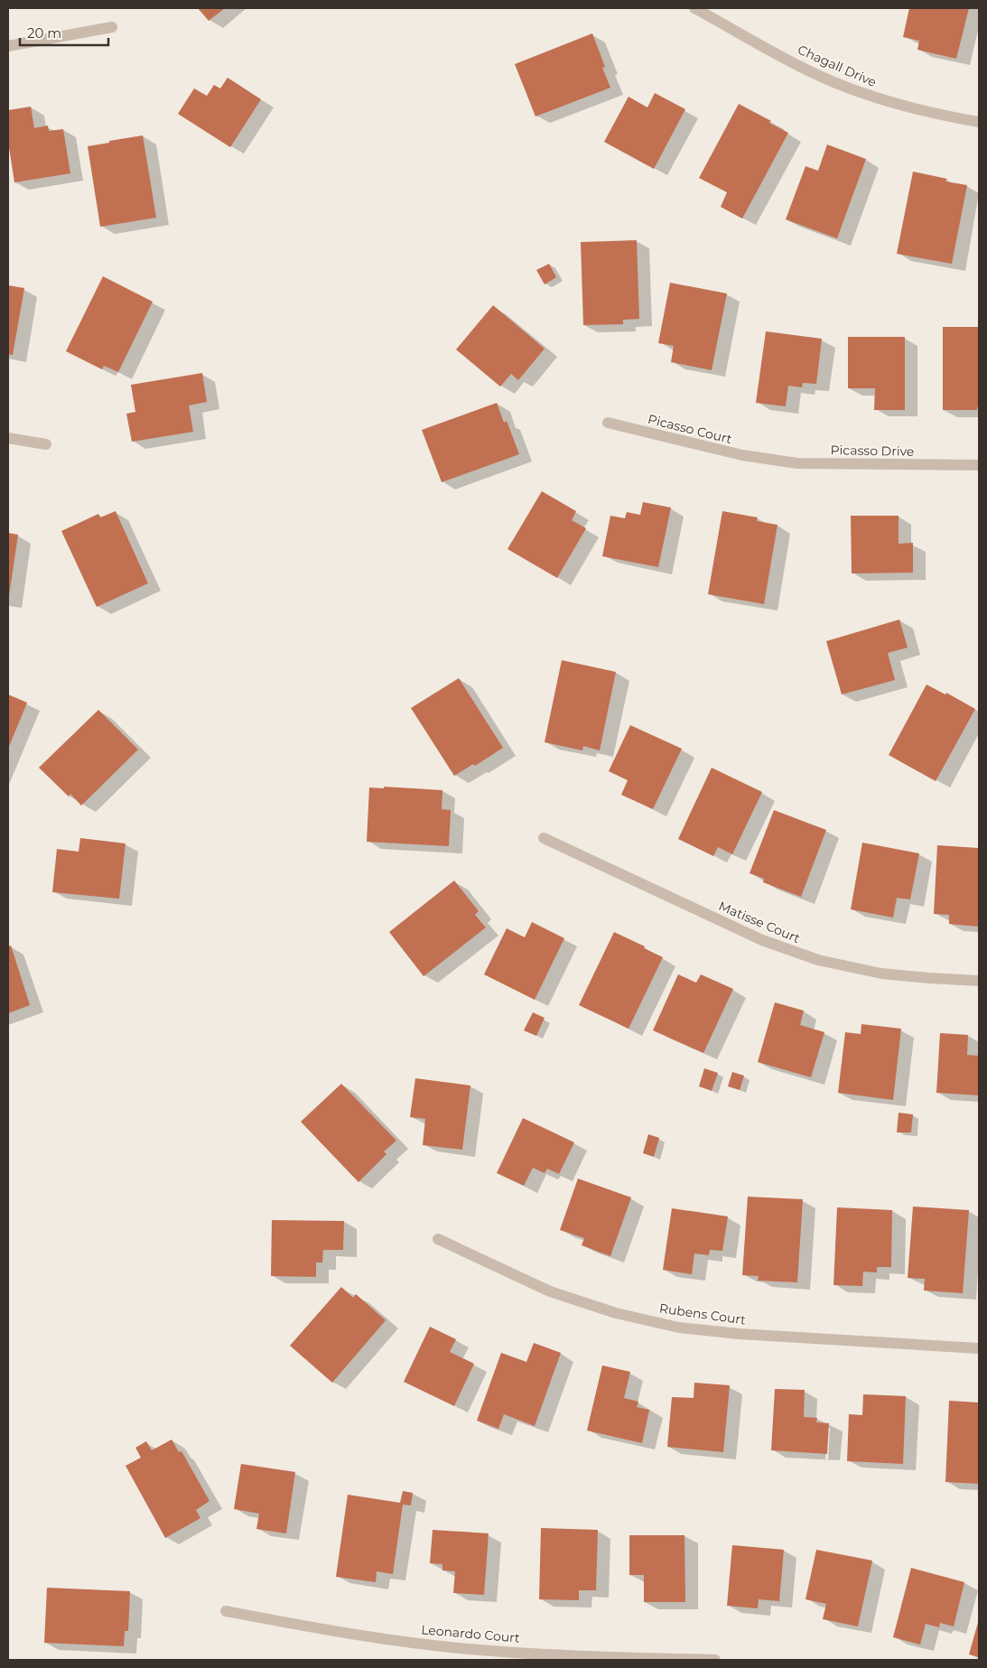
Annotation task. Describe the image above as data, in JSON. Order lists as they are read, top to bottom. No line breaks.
{"streets":{"street":["Chagall Drive","Picasso Court","Picasso Drive","Matisse Court","Rubens Court","Leonardo Court"]},"crossings":[["Picasso Court","Picasso Drive"]],"scale_bar":"20 m"}
